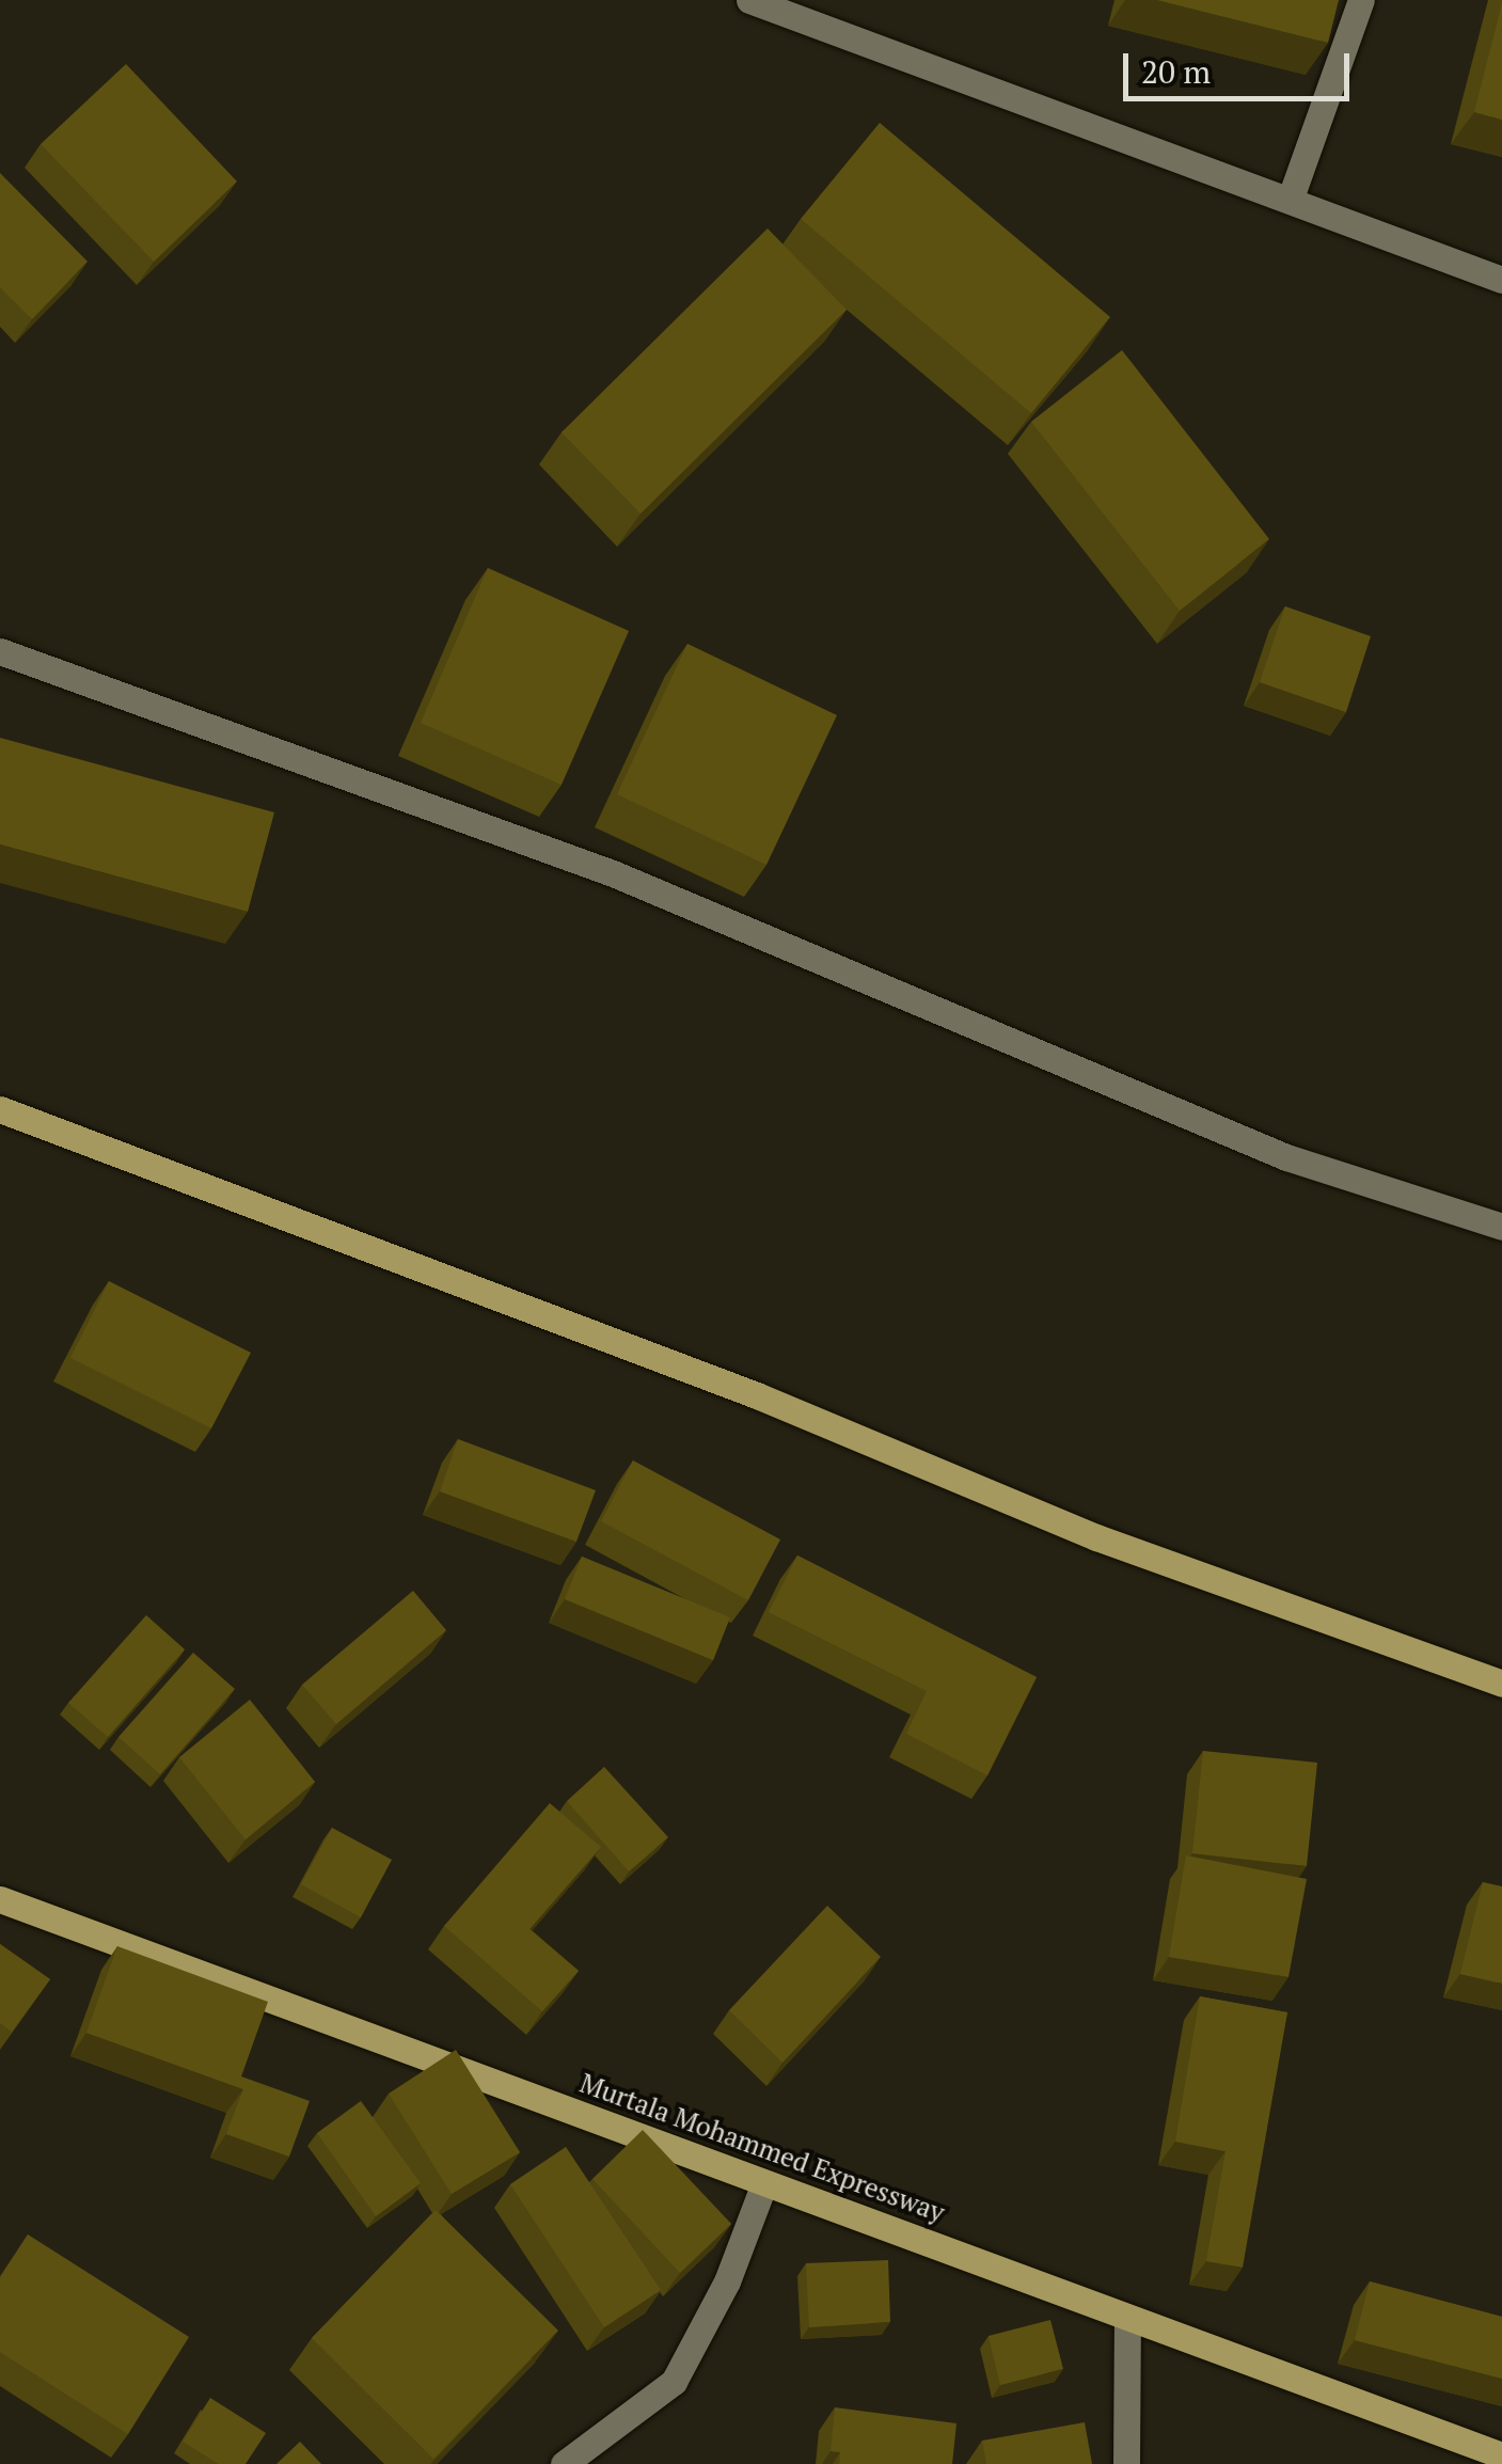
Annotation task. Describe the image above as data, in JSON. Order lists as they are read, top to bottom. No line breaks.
{"streets":{"main road":["Murtala Mohammed Expressway"]},"scale_bar":"20 m"}
